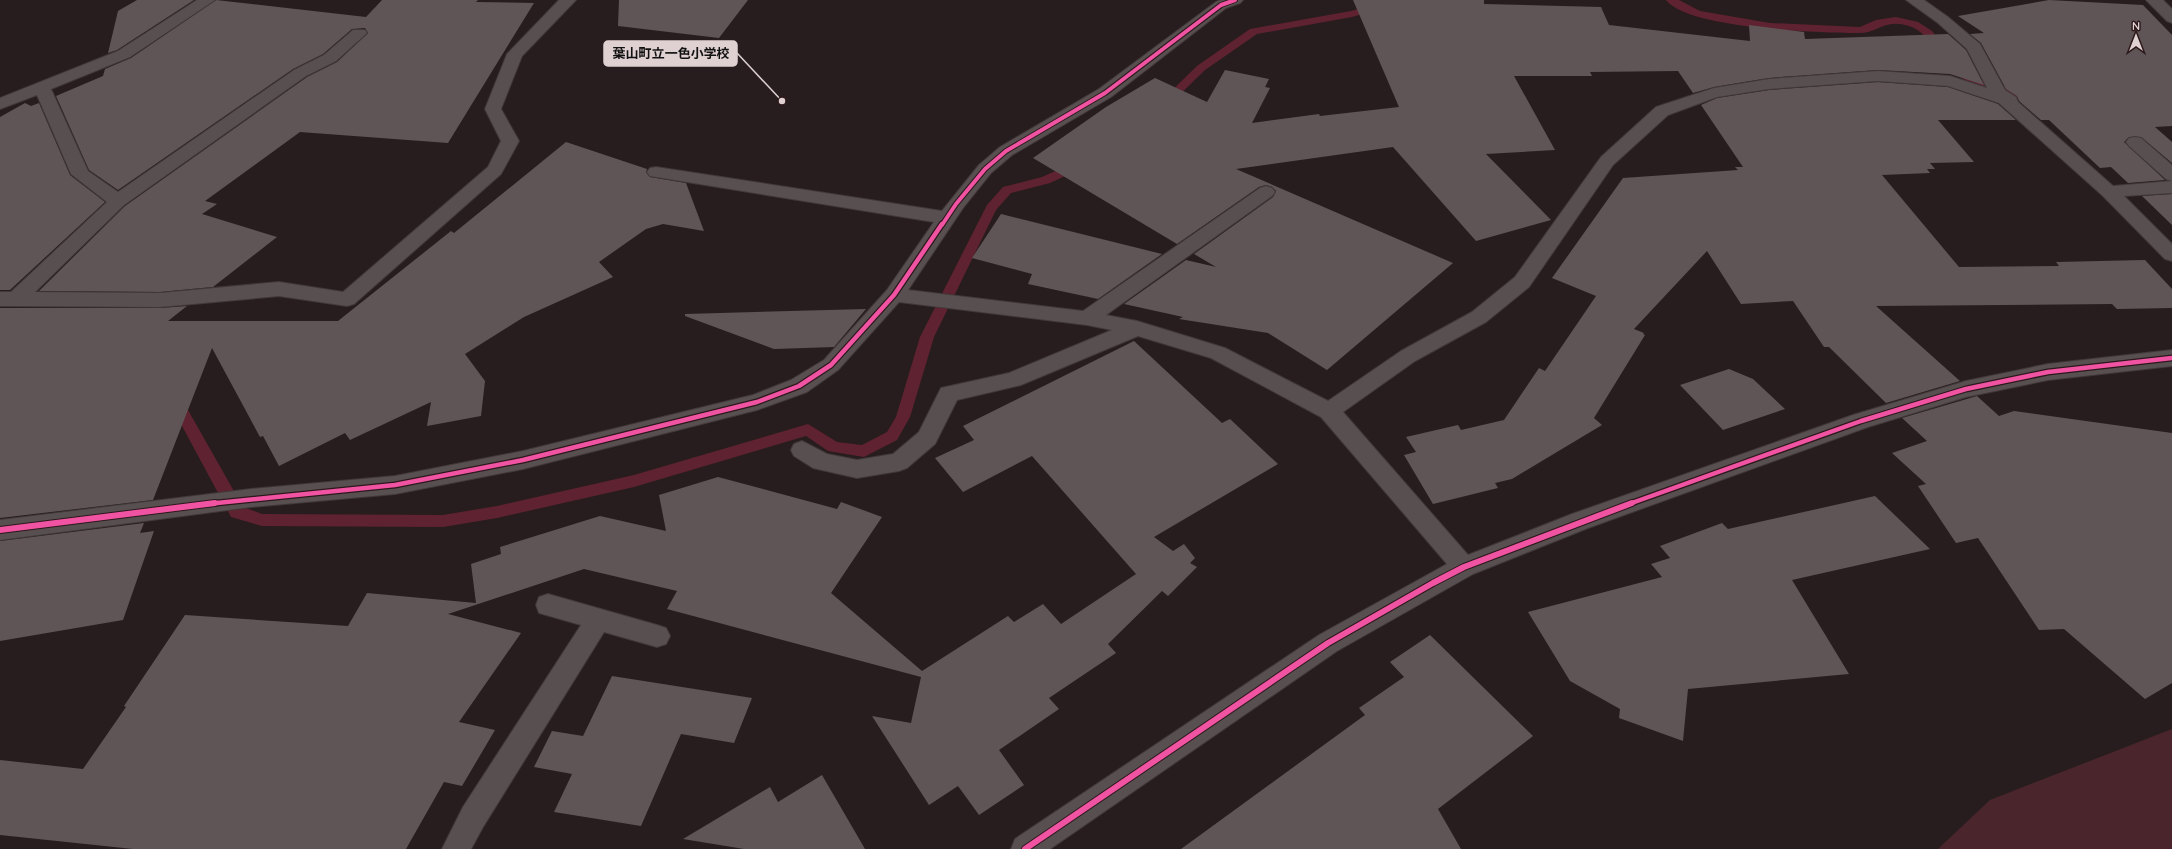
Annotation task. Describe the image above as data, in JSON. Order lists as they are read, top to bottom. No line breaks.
{"places":["葉山町立一色小学校"],"north":"top"}
